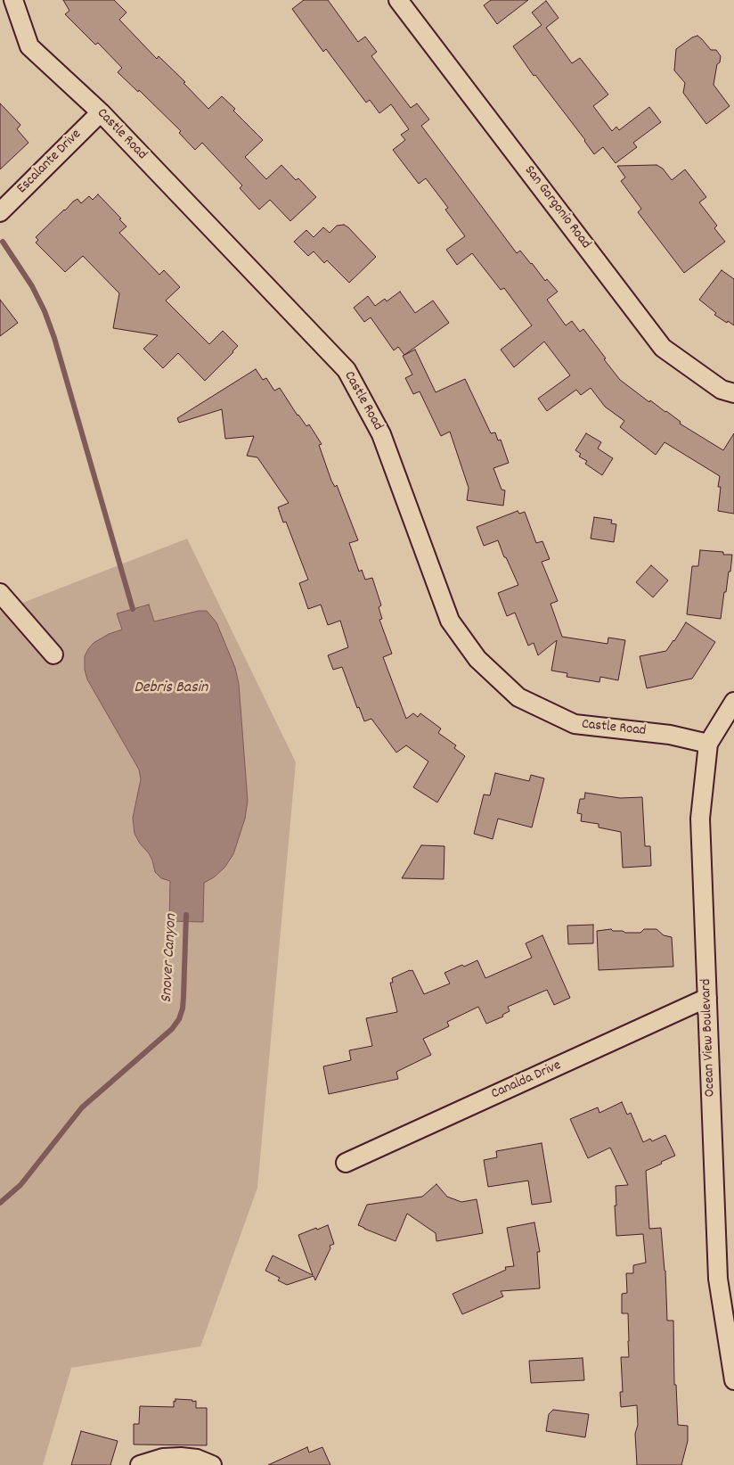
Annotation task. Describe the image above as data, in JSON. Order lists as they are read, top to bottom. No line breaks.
{"streets":{"street":["Castle Road","Escalante Drive","San Gorgonio Road","Ocean View Boulevard","Canalda Drive"]},"crossings":[["Castle Road","Escalante Drive"],["Castle Road","Ocean View Boulevard"],["Ocean View Boulevard","Canalda Drive"]],"water":["Debris Basin","Snover Canyon"]}
